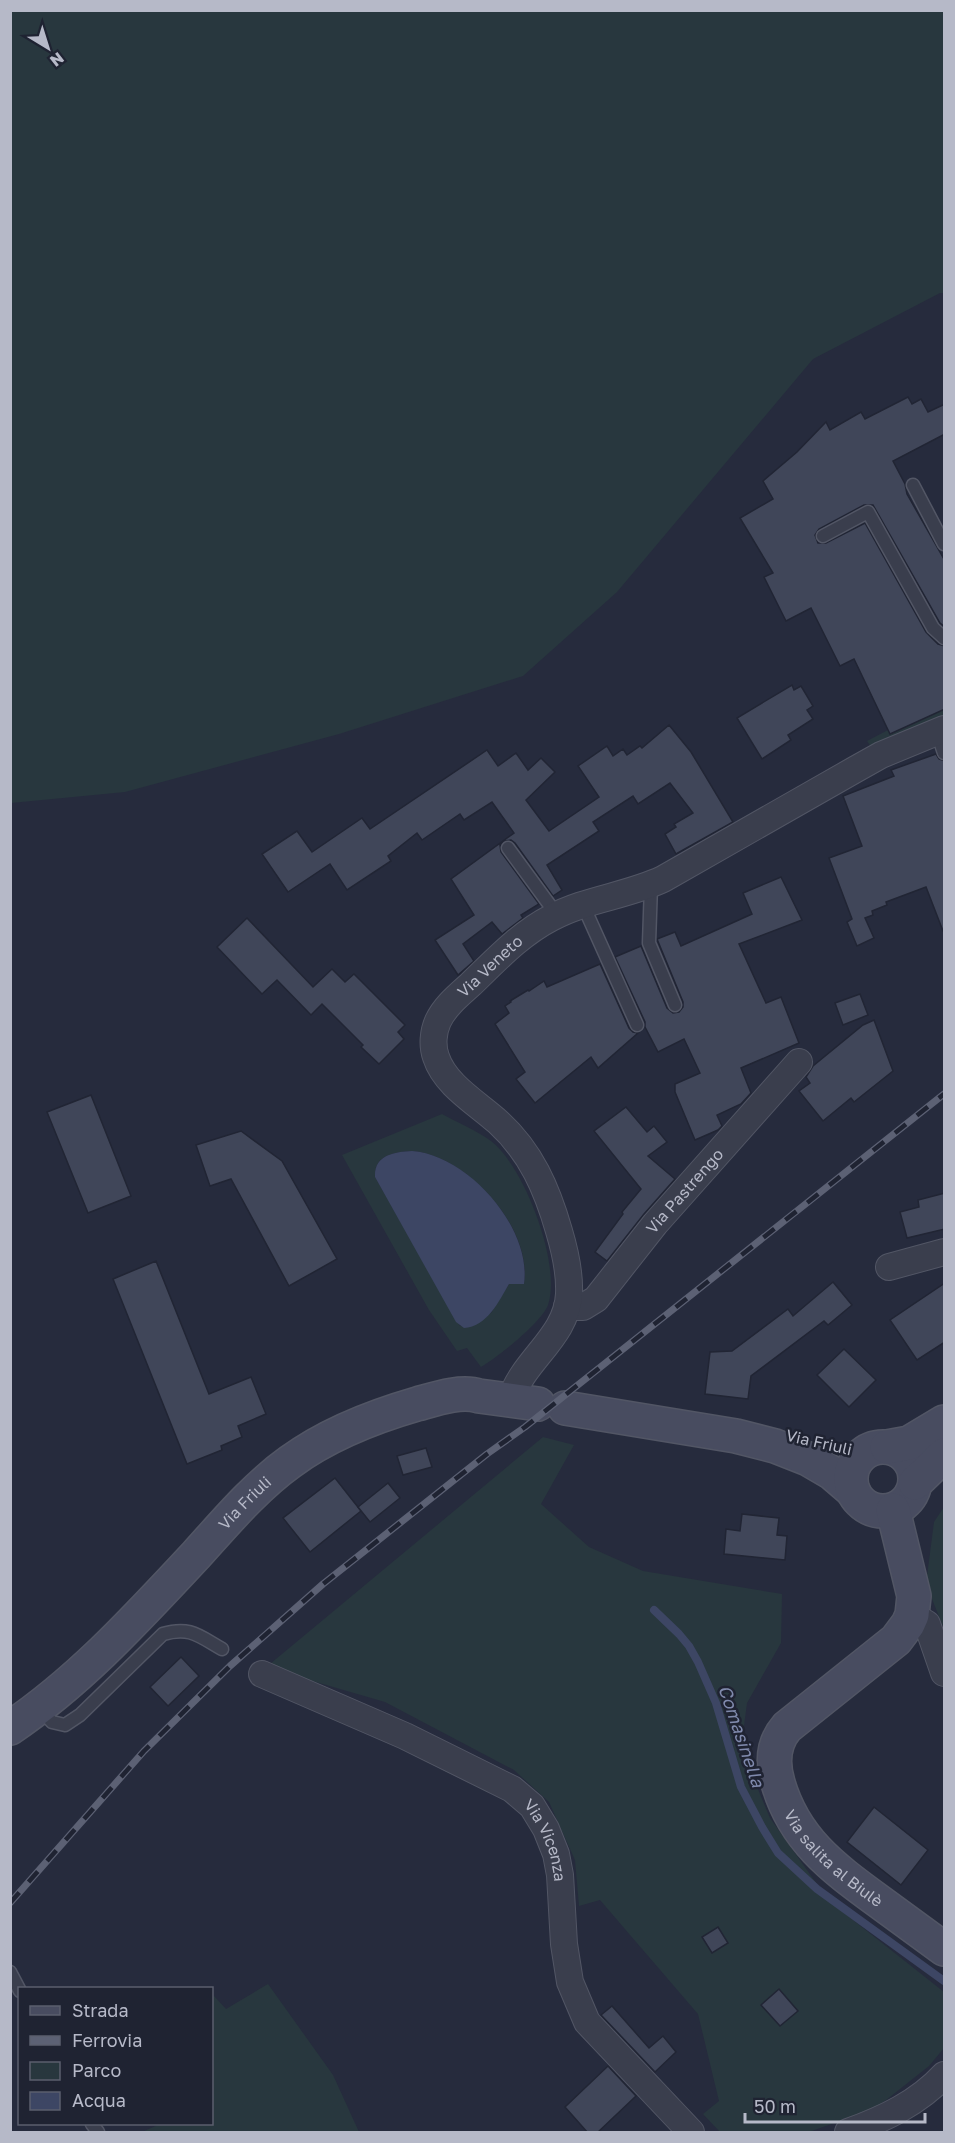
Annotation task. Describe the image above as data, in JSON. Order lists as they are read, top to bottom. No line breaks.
{"streets":{"street":["Via Veneto","Via Pastrengo","Via Friuli","Via Vicenza","Via salita al Biulè"]},"crossings":[["Via Veneto","Via Pastrengo"],["Via Veneto","Via Friuli"]],"water":["Comasinella"],"legend":["Strada","Ferrovia","Parco","Acqua"],"scale_bar":"50 m","north":"bottom right"}
